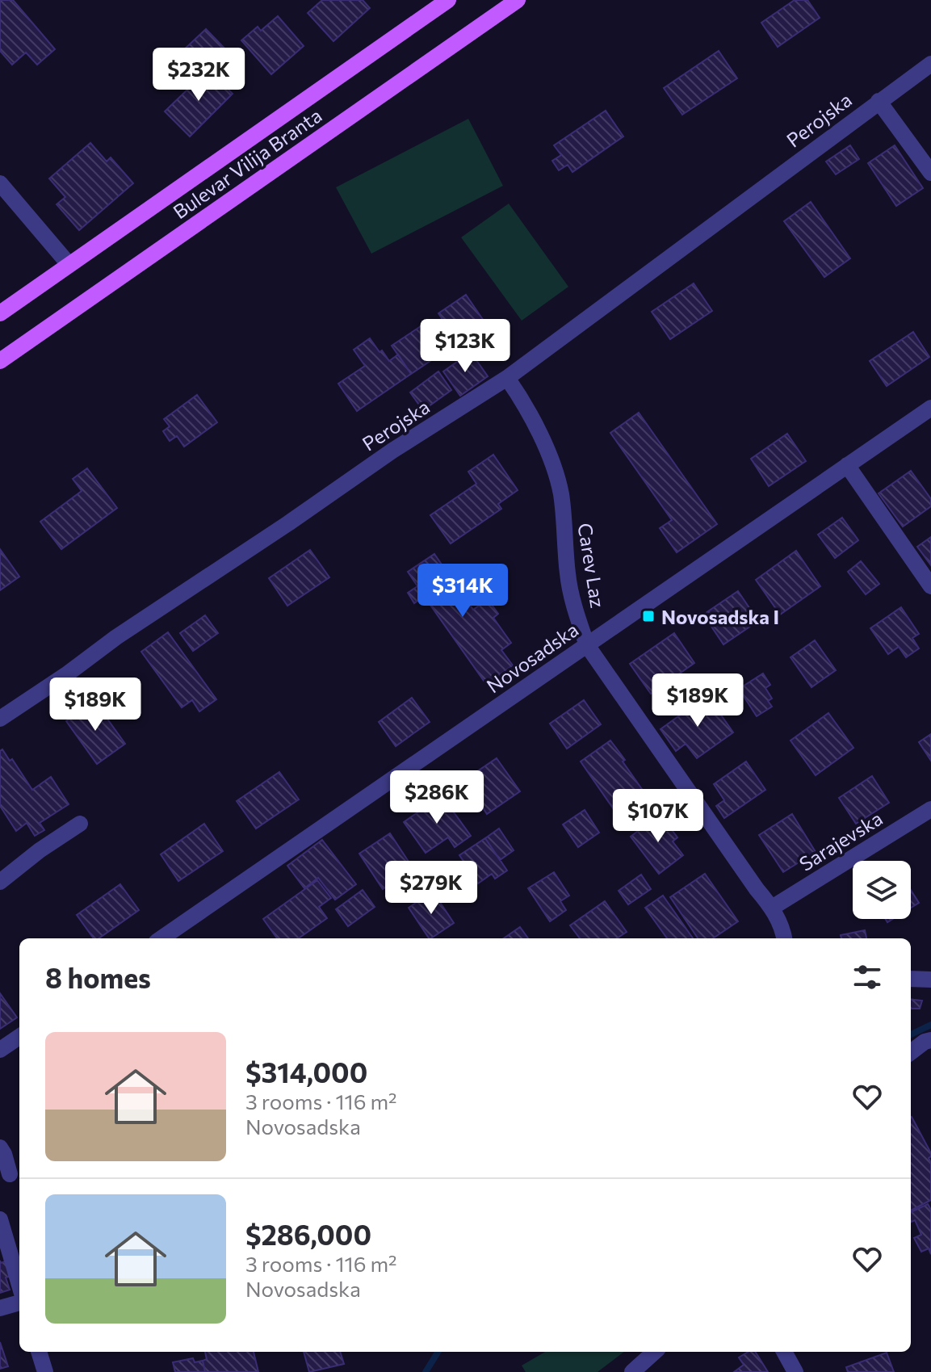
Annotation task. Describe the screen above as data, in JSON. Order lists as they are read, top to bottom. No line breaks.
{"streets":{"main road":["Bulevar Vilija Branta"],"street":["Perojska","Carev Laz","Novosadska","Sarajevska"]},"crossings":[["Perojska","Carev Laz"],["Carev Laz","Novosadska"],["Carev Laz","Sarajevska"]],"places":{"transit":["Novosadska I"]},"page":{"price":["$232K","$123K","$314K","$189K","$189K","$286K","$107K","$279K"],"heading":"8 homes","list":[{"name":"$314,000","note":"3 rooms · 116 m² · Novosadska"},{"name":"$286,000","note":"3 rooms · 116 m² · Novosadska"}]}}
